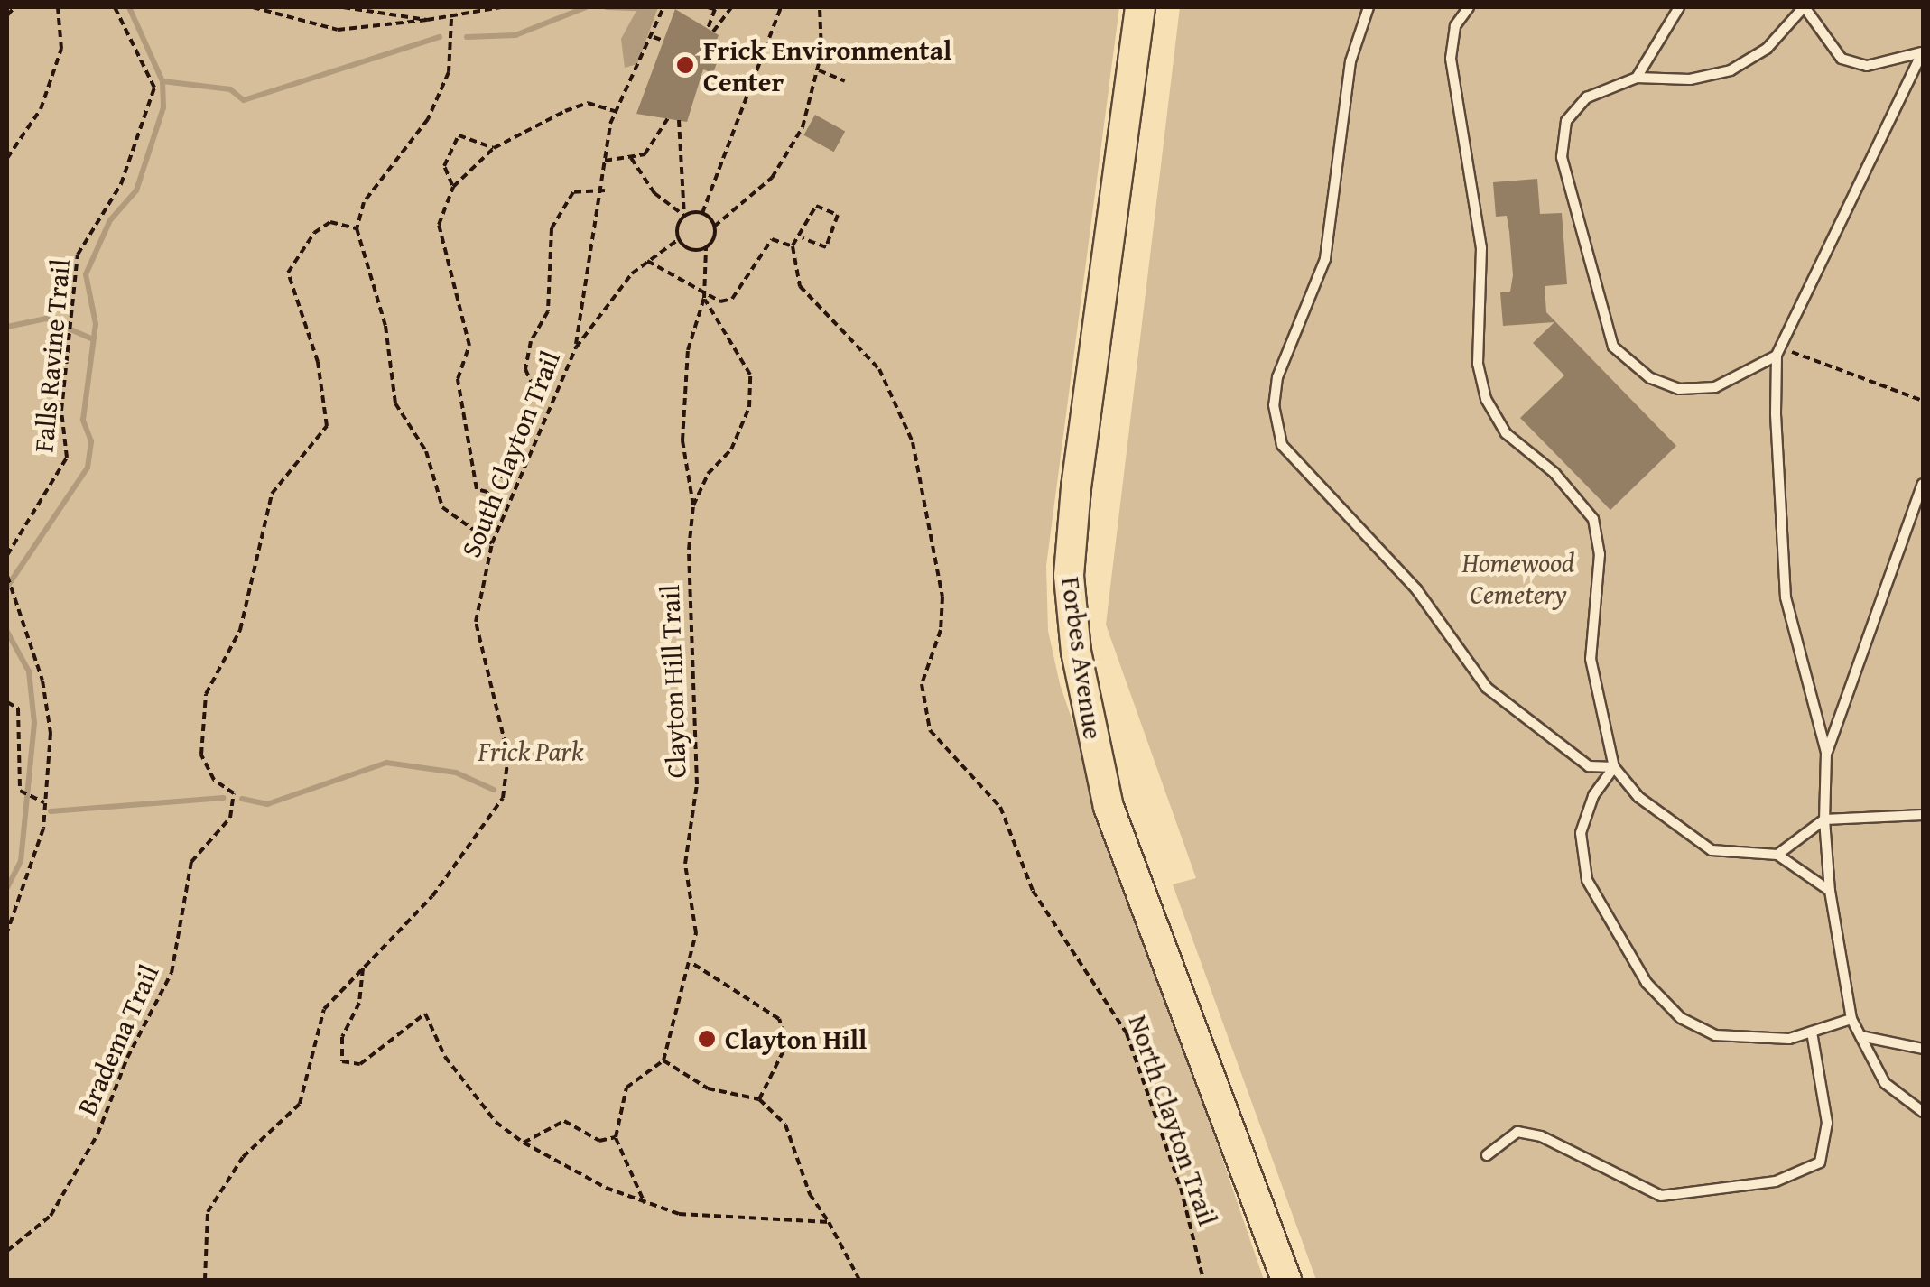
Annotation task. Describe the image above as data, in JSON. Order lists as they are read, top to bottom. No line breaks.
{"streets":{"main road":["Forbes Avenue"],"path":["Falls Ravine Trail","South Clayton Trail","Clayton Hill Trail","Bradema Trail","North Clayton Trail"]},"crossings":[["South Clayton Trail","Clayton Hill Trail"]],"parks":["Homewood Cemetery","Frick Park"],"places":["Frick Environmental Center","Clayton Hill"]}
